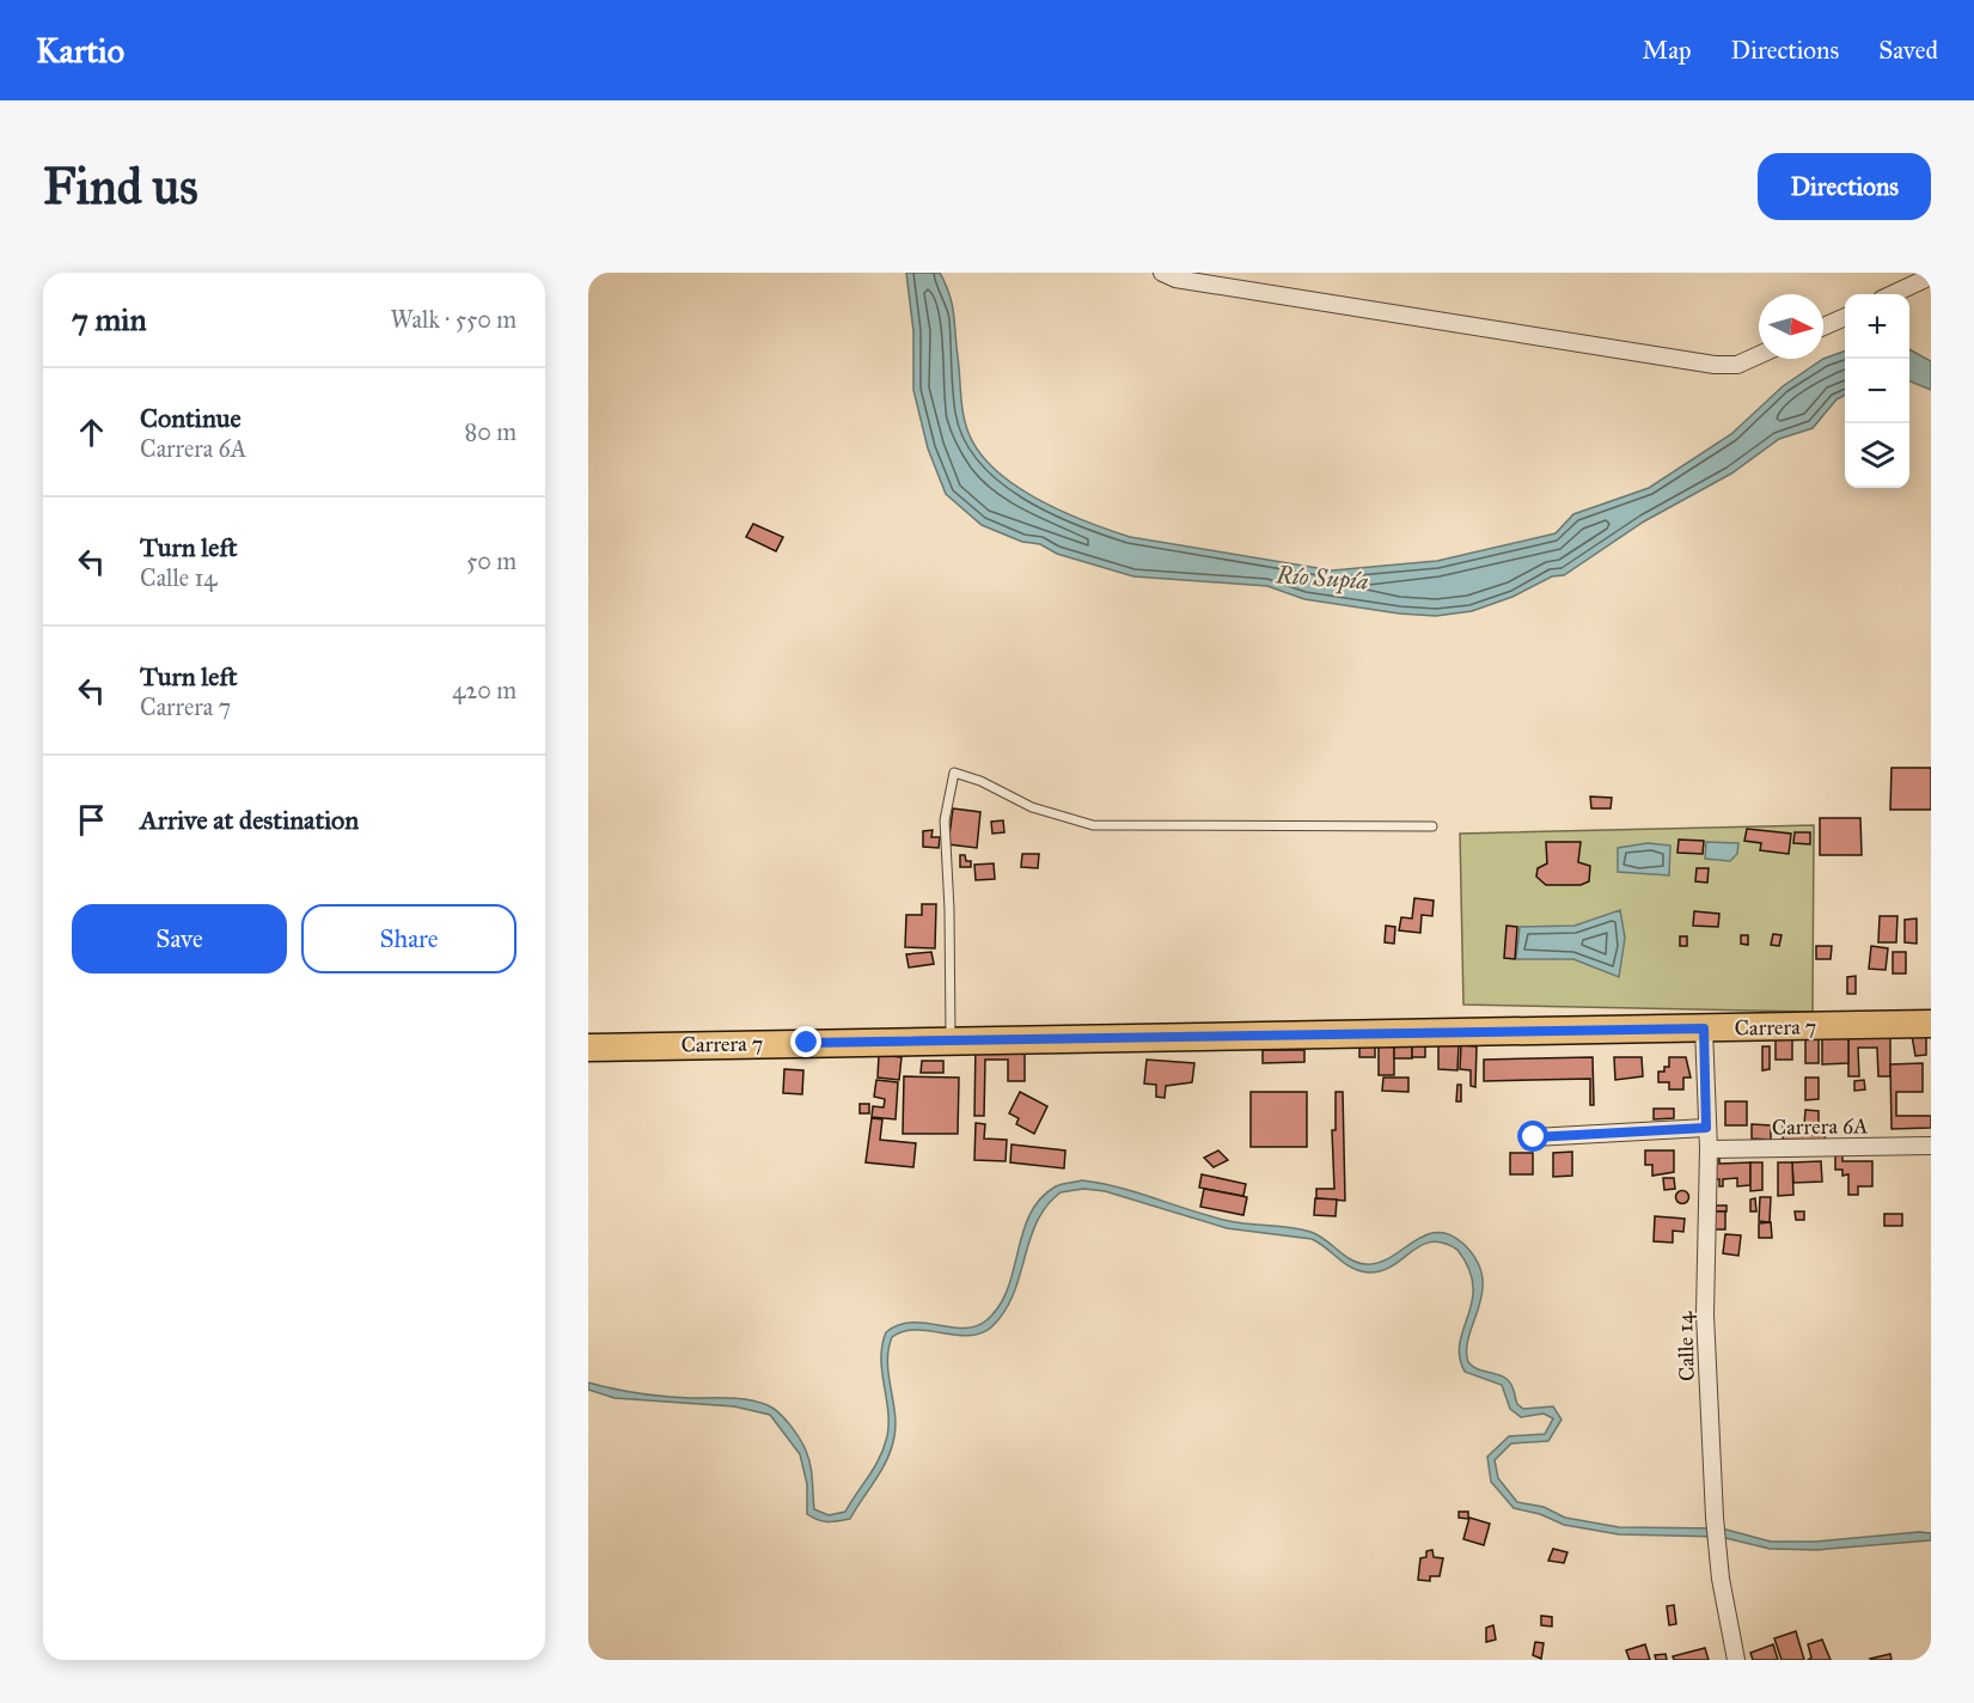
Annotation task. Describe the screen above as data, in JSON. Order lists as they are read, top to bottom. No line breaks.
{"streets":{"main road":["Carrera 7"],"street":["Carrera 6A","Calle 14"]},"crossings":[["Carrera 7","Calle 14"],["Carrera 6A","Calle 14"]],"water":["Río Supía"],"north":"right","page":{"header":"Kartio","nav":["Map","Directions","Saved"],"buttons":["Directions",["Save","Share"]],"title":"Find us","heading":["7 min","Walk · 550 m"],"map_buttons":["+","−"],"list":[["Continue","Carrera 6A","80 m"],["Turn left","Calle 14","50 m"],["Turn left","Carrera 7","420 m"],"Arrive at destination"]}}
